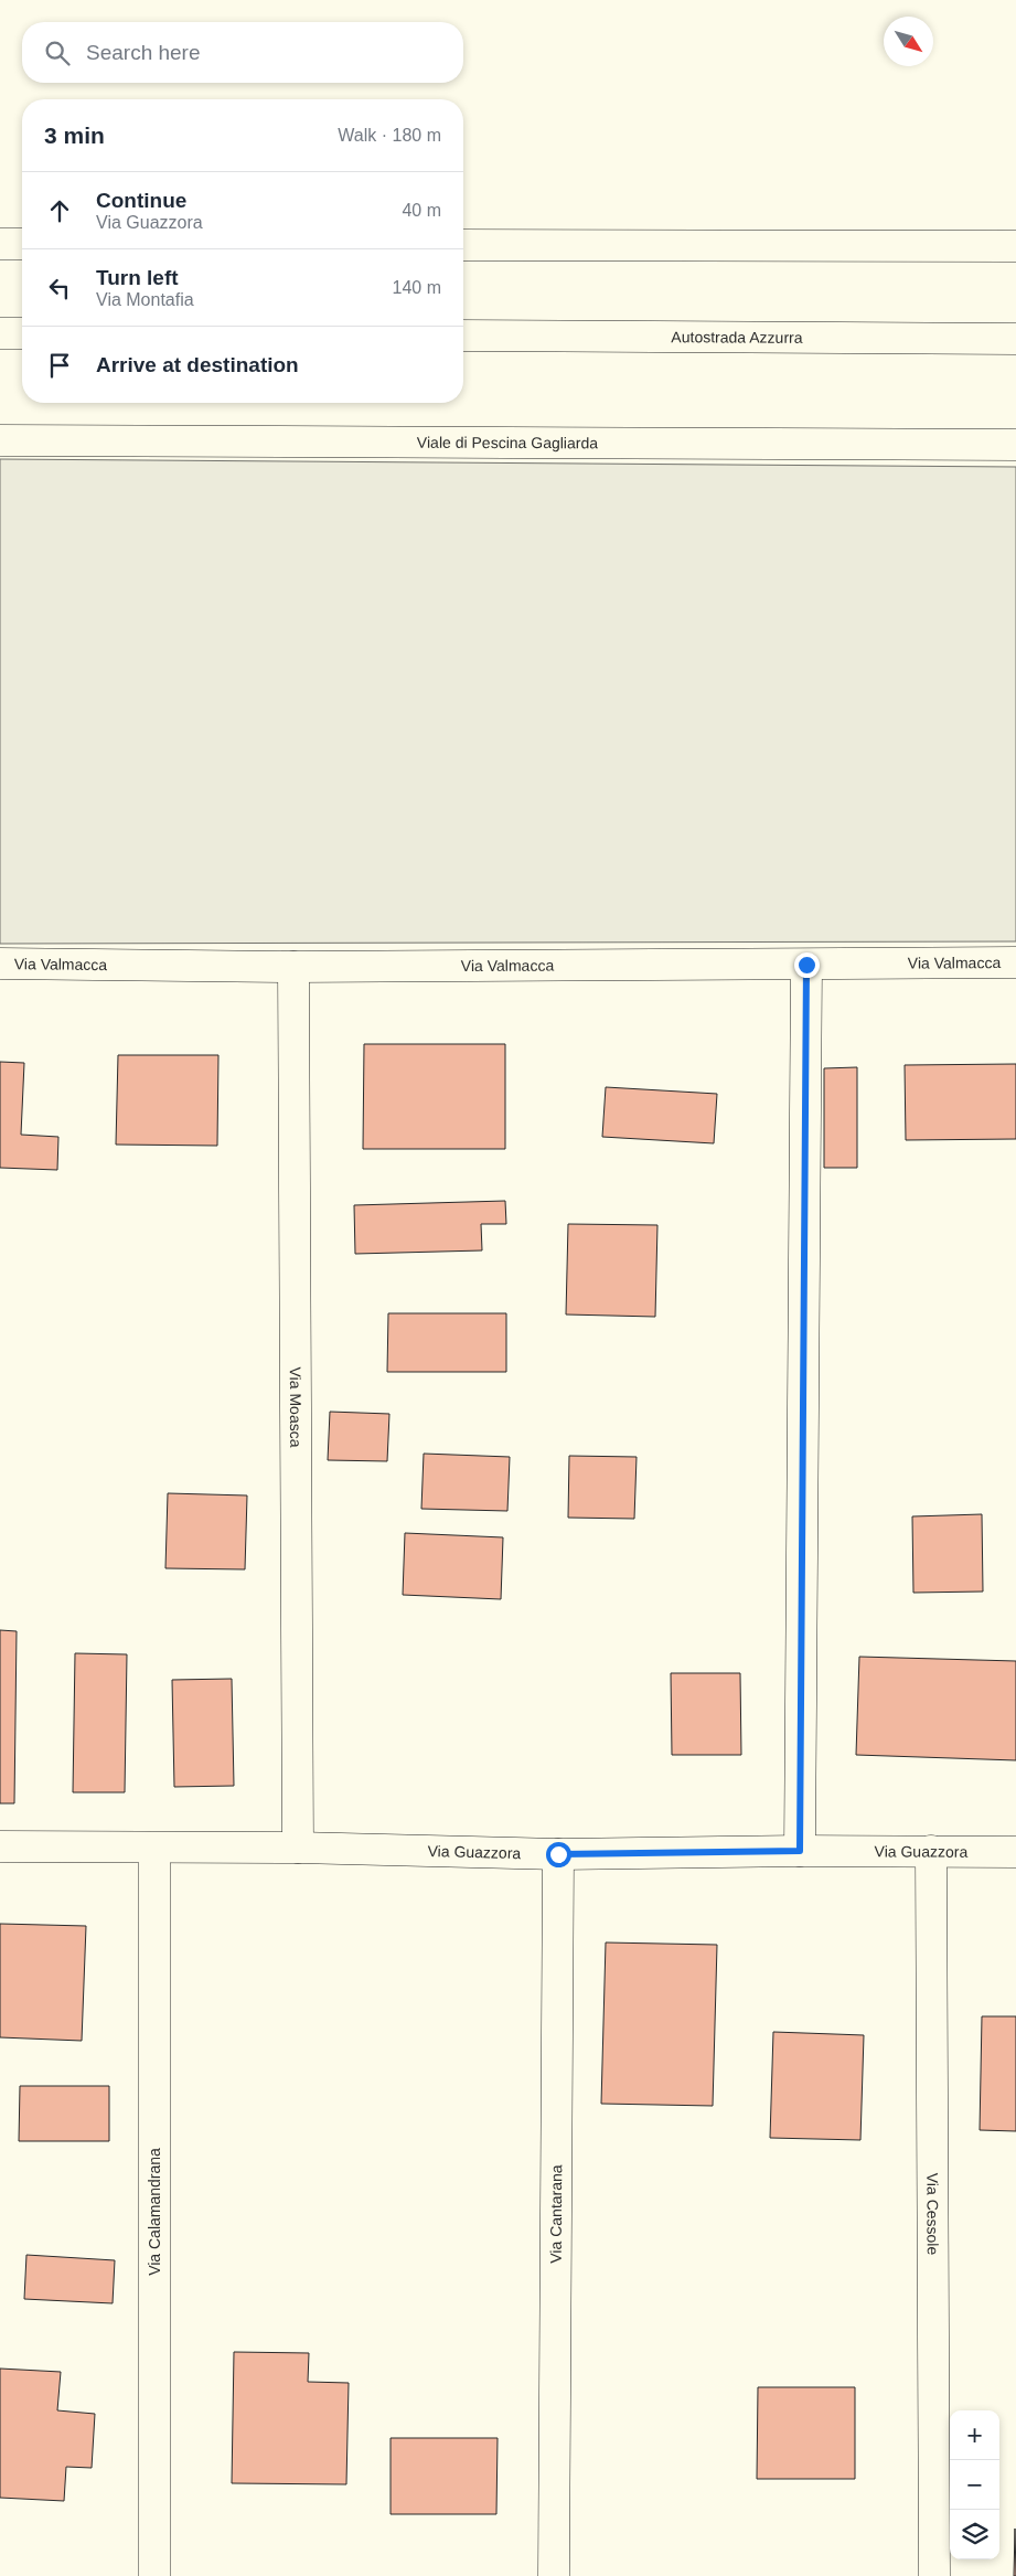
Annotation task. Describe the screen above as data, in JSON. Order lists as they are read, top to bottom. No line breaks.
{"streets":{"main road":["Autostrada Azzurra","Viale di Pescina Gagliarda","Via Valmacca","Via Moasca","Via Guazzora","Via Calamandrana","Via Cessole","Via Cantarana"]},"crossings":[["Via Valmacca","Via Moasca"],["Via Moasca","Via Guazzora"],["Via Guazzora","Via Calamandrana"],["Via Guazzora","Via Cessole"],["Via Guazzora","Via Cantarana"]],"north":"bottom right","page":{"search":"Search here","heading":["3 min","Walk · 180 m"],"list":[["Continue","Via Guazzora","40 m"],["Turn left","Via Montafia","140 m"],"Arrive at destination"],"map_buttons":["+","−"]}}
